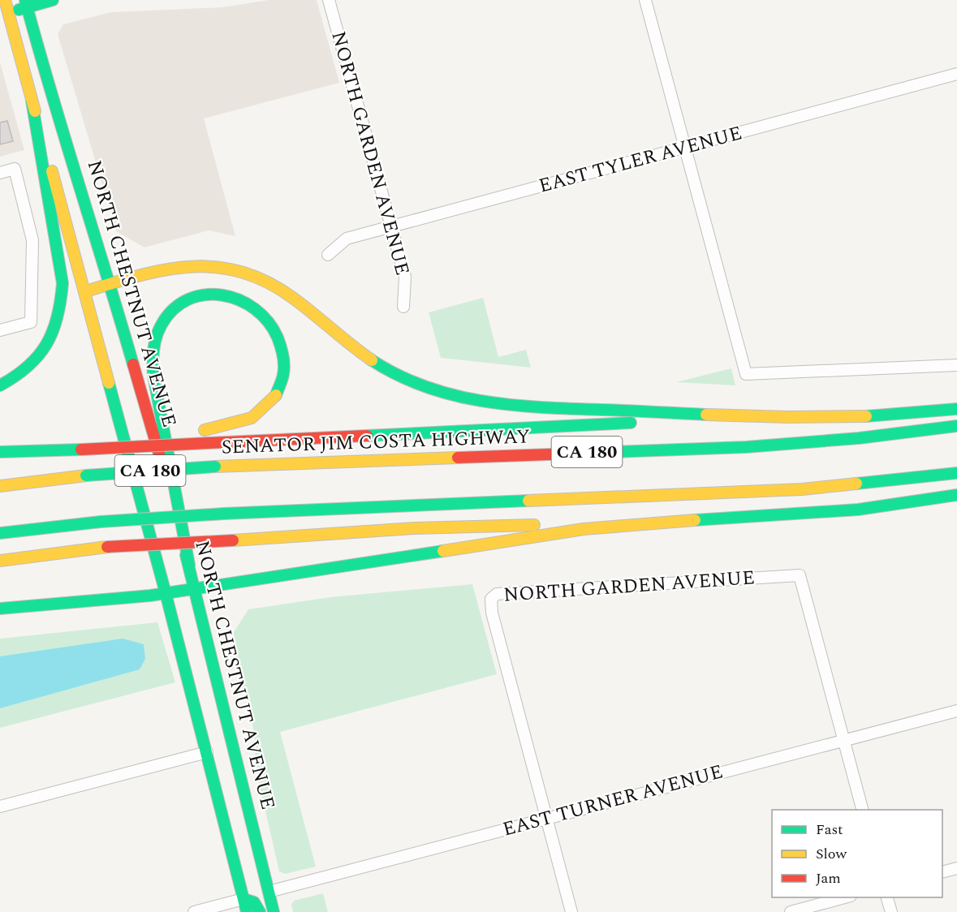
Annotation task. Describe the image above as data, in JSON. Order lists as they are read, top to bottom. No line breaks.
{"streets":{"main road":["NORTH CHESTNUT AVENUE","SENATOR JIM COSTA HIGHWAY","CA 180"],"street":["NORTH GARDEN AVENUE","EAST TYLER AVENUE","EAST TURNER AVENUE"]},"crossings":[["NORTH GARDEN AVENUE","EAST TYLER AVENUE"],["NORTH GARDEN AVENUE","EAST TURNER AVENUE"],["NORTH CHESTNUT AVENUE","EAST TURNER AVENUE"]],"legend":["Fast","Slow","Jam"]}
